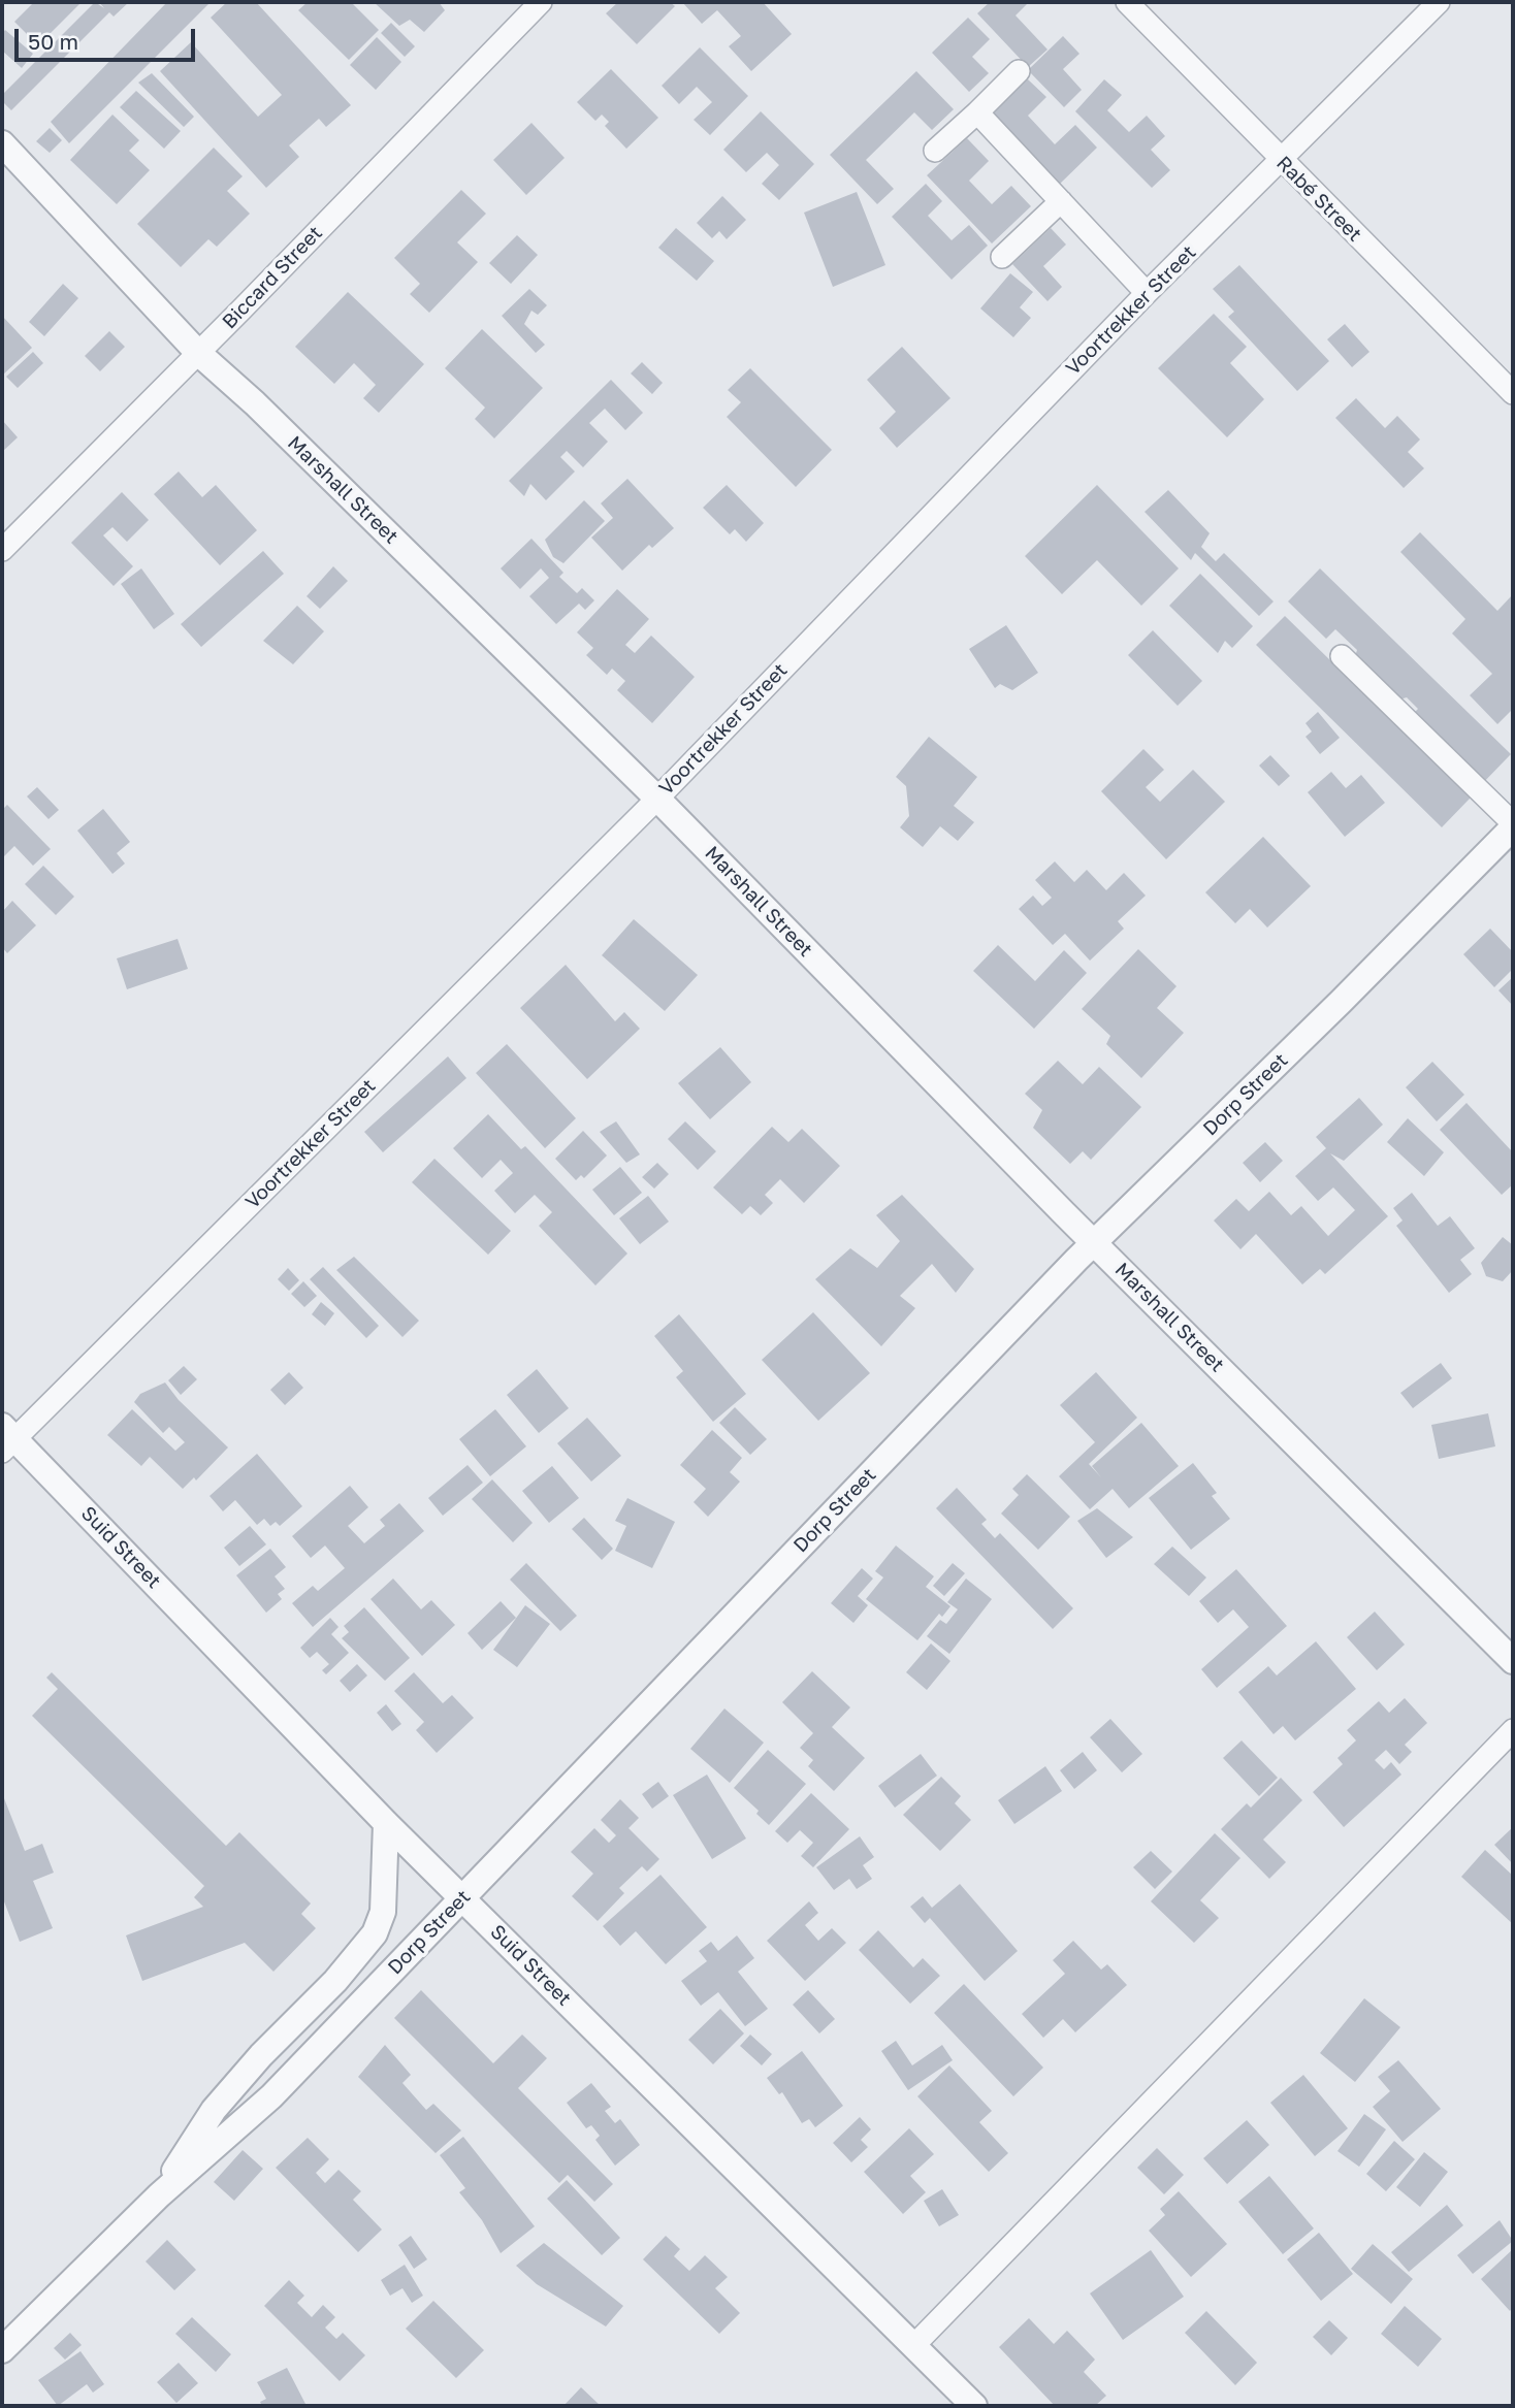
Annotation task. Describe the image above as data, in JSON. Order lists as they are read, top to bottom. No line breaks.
{"streets":{"street":["Rabé Street","Biccard Street","Voortrekker Street","Marshall Street","Dorp Street","Suid Street"]},"crossings":[["Rabé Street","Voortrekker Street"],["Biccard Street","Marshall Street"],["Voortrekker Street","Marshall Street"],["Voortrekker Street","Suid Street"],["Marshall Street","Dorp Street"],["Dorp Street","Suid Street"]],"scale_bar":"50 m"}
